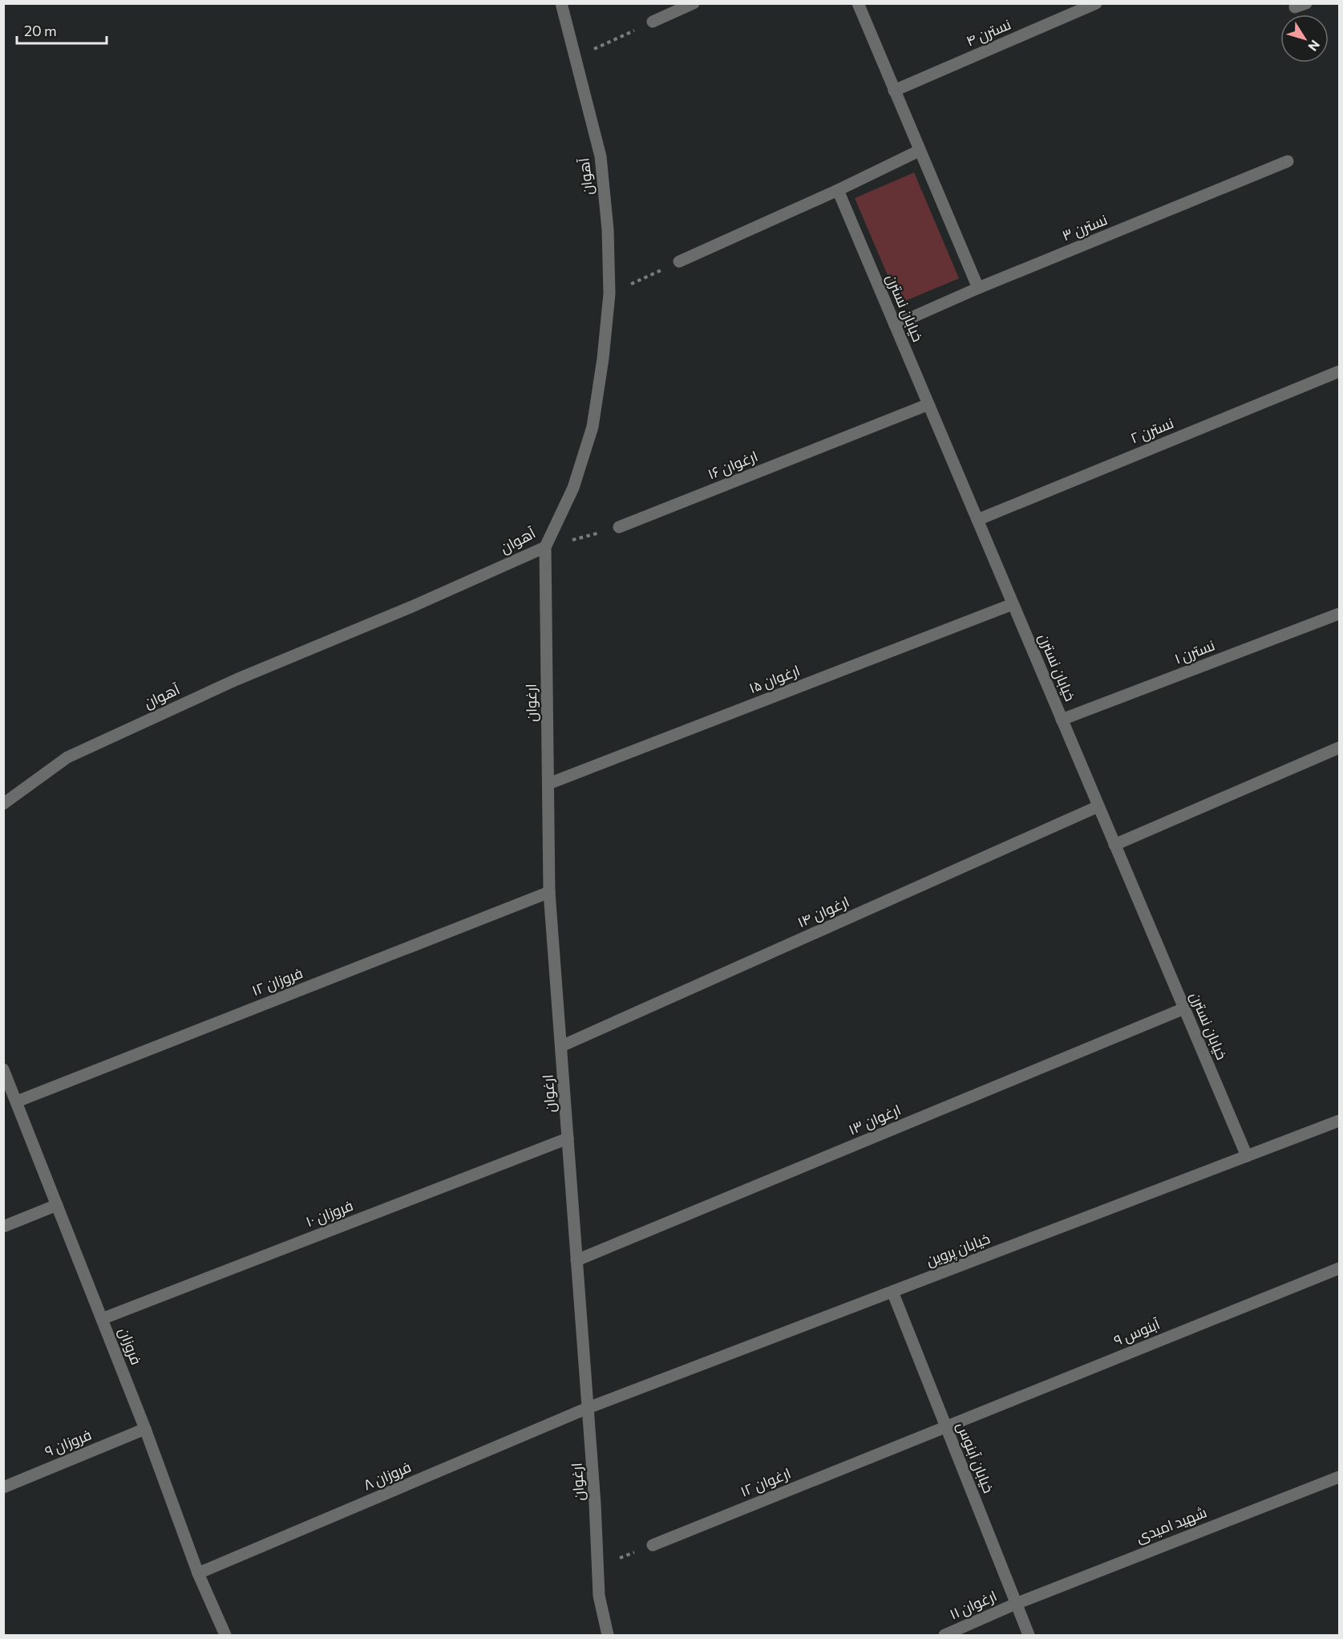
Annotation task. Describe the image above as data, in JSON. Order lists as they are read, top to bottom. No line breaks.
{"streets":{"street":["نسترن ۴","آهوان","نسترن ۳","خیابان نسترن","نسترن ۲","ارغوان ۱۶","نسترن ۱","ارغوان ۱۵","ارغوان","ارغوان ۱۴","فروزان ۱۲","ارغوان ۱۳","فروزان ۱۰","خیابان پروین","آبنوس ۹","فروزان","فروزان ۹","خیابان آبنوس","فروزان ۸","ارغوان ۱۲","شهید امیدی","ارغوان ۱۱"]},"crossings":[["آهوان","ارغوان"],["نسترن ۳","خیابان نسترن"],["خیابان نسترن","نسترن ۲"],["خیابان نسترن","ارغوان ۱۶"],["خیابان نسترن","نسترن ۱"],["خیابان نسترن","ارغوان ۱۵"],["خیابان نسترن","ارغوان ۱۴"],["خیابان نسترن","ارغوان ۱۳"],["خیابان نسترن","خیابان پروین"],["ارغوان ۱۵","ارغوان"],["ارغوان","ارغوان ۱۴"],["ارغوان","فروزان ۱۲"],["ارغوان","ارغوان ۱۳"],["ارغوان","فروزان ۱۰"],["ارغوان","خیابان پروین"],["ارغوان","فروزان ۸"],["فروزان ۱۲","فروزان"],["فروزان ۱۰","فروزان"],["خیابان پروین","خیابان آبنوس"],["خیابان پروین","فروزان ۸"],["آبنوس ۹","خیابان آبنوس"],["آبنوس ۹","ارغوان ۱۲"],["فروزان","فروزان ۹"],["فروزان","فروزان ۸"],["خیابان آبنوس","ارغوان ۱۲"],["خیابان آبنوس","شهید امیدی"],["خیابان آبنوس","ارغوان ۱۱"],["شهید امیدی","ارغوان ۱۱"]],"scale_bar":"20 m","north":"bottom right"}
